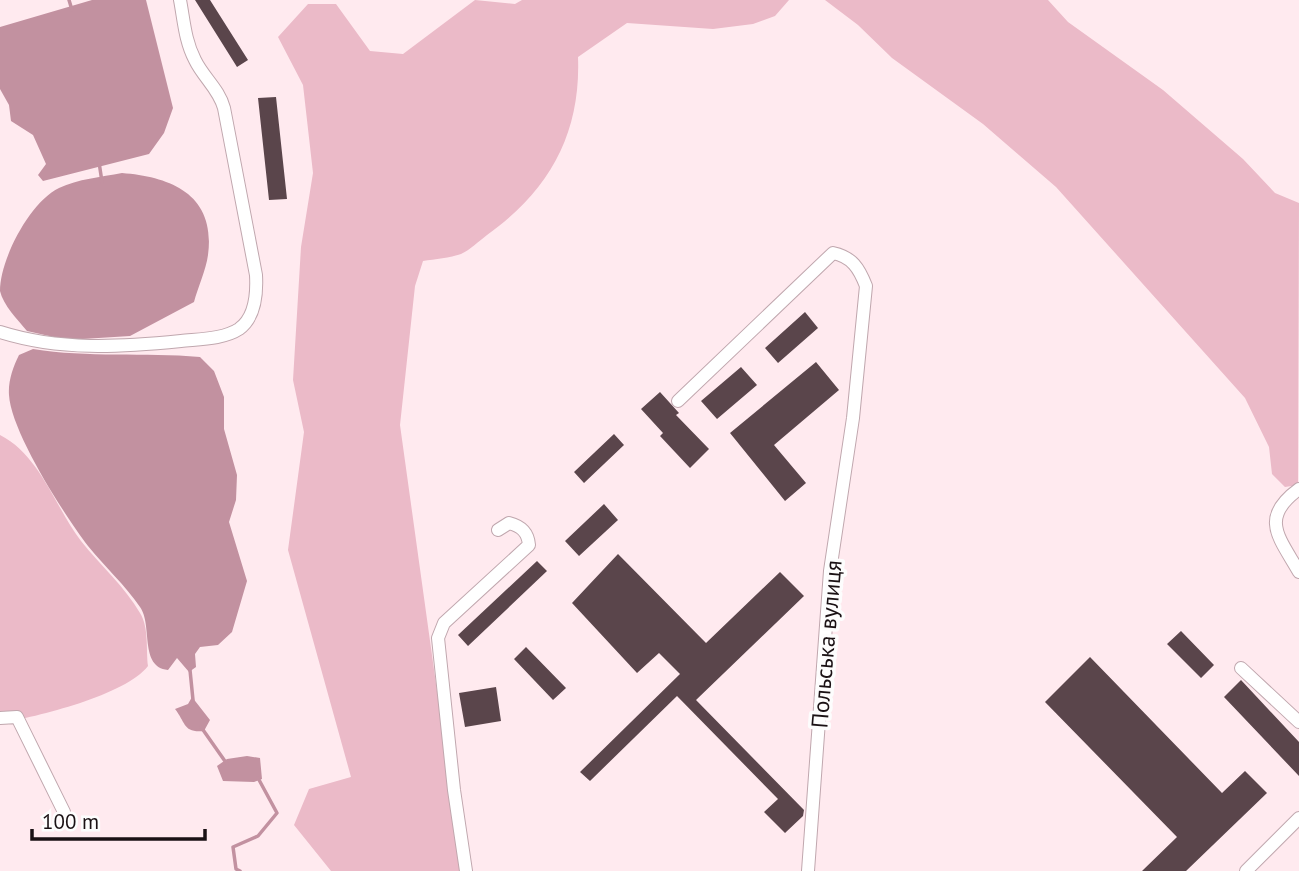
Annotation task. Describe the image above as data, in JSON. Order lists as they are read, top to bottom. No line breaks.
{"streets":{"street":["Польська вулиця"]},"scale_bar":"100 m"}
